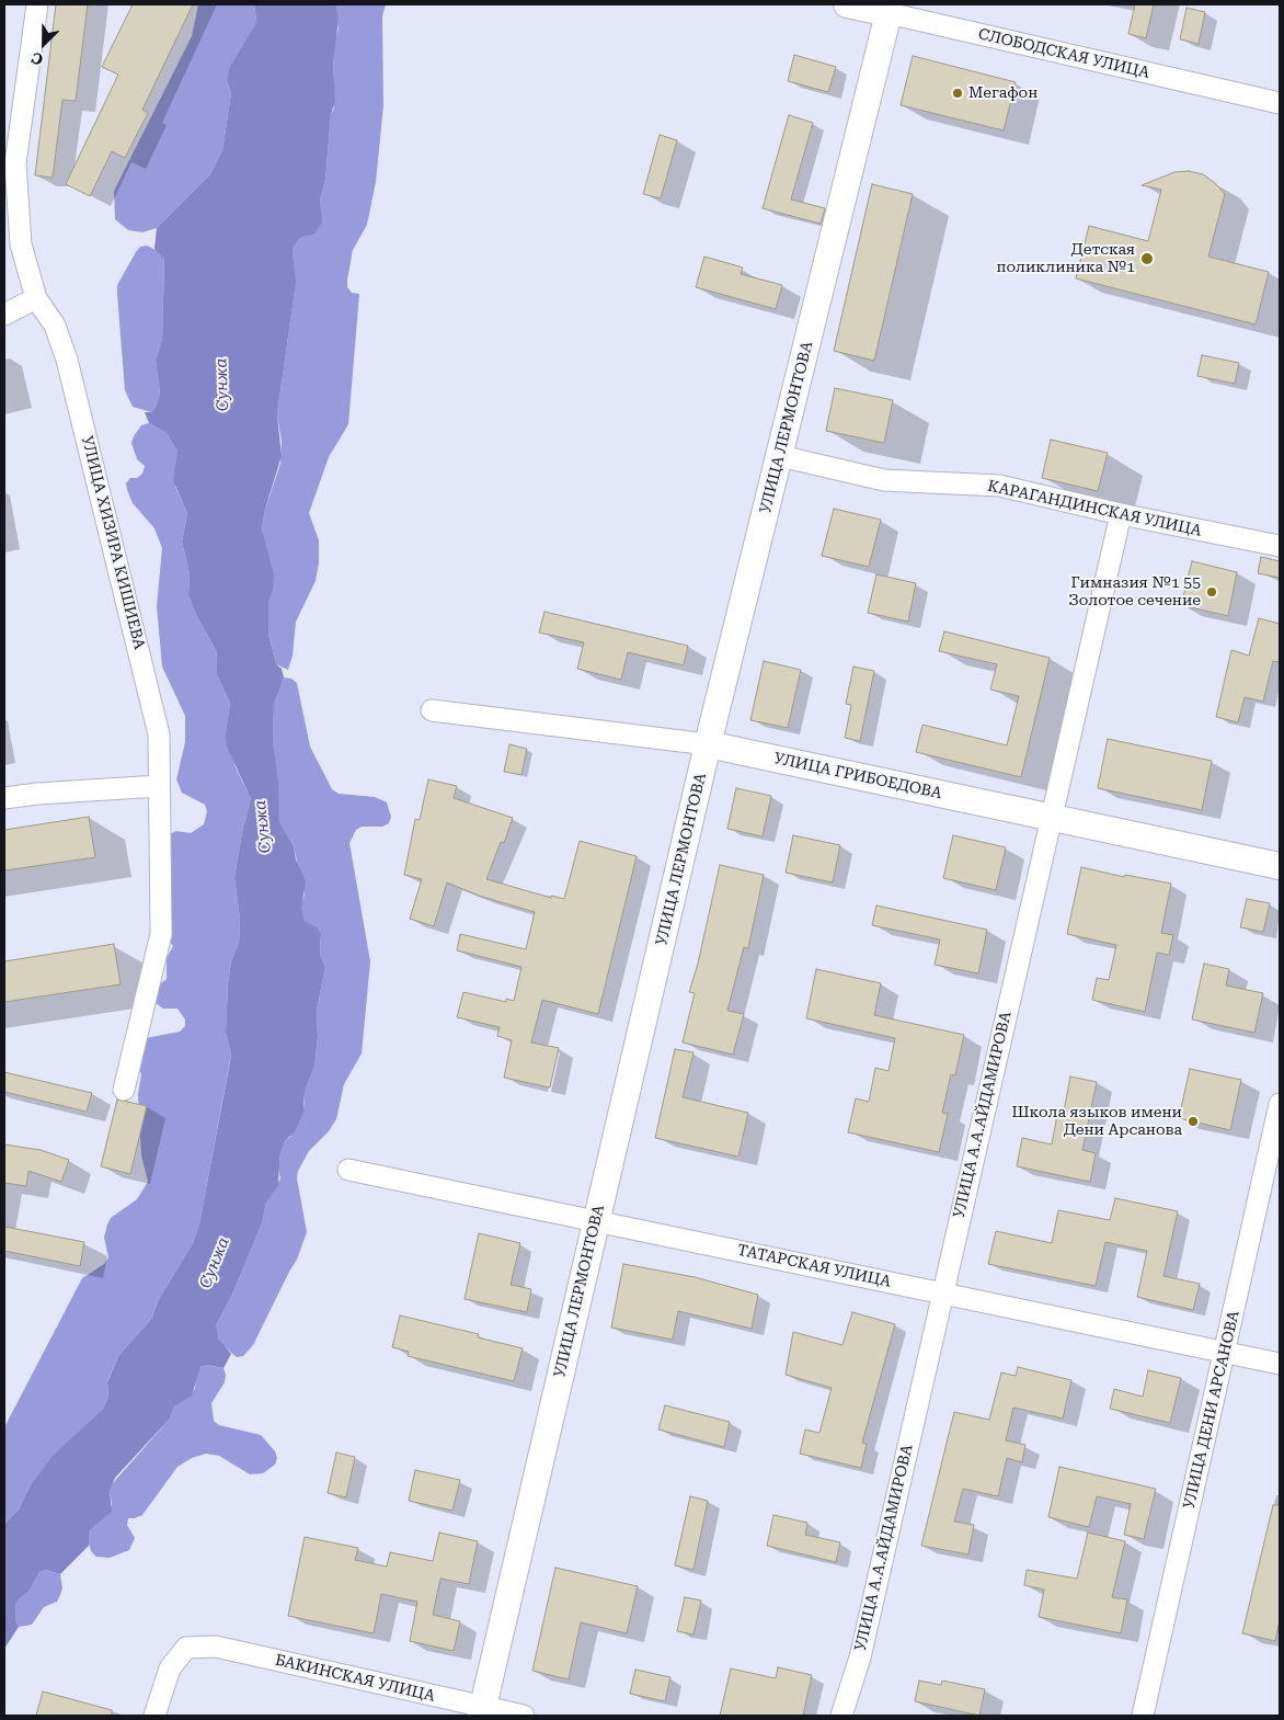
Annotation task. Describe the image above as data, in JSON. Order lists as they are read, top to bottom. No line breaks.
{"streets":{"street":["СЛОБОДСКАЯ УЛИЦА","УЛИЦА ЛЕРМОНТОВА","КАРАГАНДИНСКАЯ УЛИЦА","УЛИЦА ХИЗИРА КИШИЕВА","УЛИЦА ГРИБОЕДОВА","УЛИЦА А.А.АЙДАМИРОВА","ТАТАРСКАЯ УЛИЦА","УЛИЦА ДЕНИ АРСАНОВА","БАКИНСКАЯ УЛИЦА"]},"crossings":[["СЛОБОДСКАЯ УЛИЦА","УЛИЦА ЛЕРМОНТОВА"],["УЛИЦА ЛЕРМОНТОВА","КАРАГАНДИНСКАЯ УЛИЦА"],["УЛИЦА ЛЕРМОНТОВА","УЛИЦА ГРИБОЕДОВА"],["УЛИЦА ЛЕРМОНТОВА","ТАТАРСКАЯ УЛИЦА"],["УЛИЦА ЛЕРМОНТОВА","БАКИНСКАЯ УЛИЦА"],["КАРАГАНДИНСКАЯ УЛИЦА","УЛИЦА А.А.АЙДАМИРОВА"],["УЛИЦА ГРИБОЕДОВА","УЛИЦА А.А.АЙДАМИРОВА"],["УЛИЦА А.А.АЙДАМИРОВА","ТАТАРСКАЯ УЛИЦА"],["ТАТАРСКАЯ УЛИЦА","УЛИЦА ДЕНИ АРСАНОВА"]],"water":["Сунжа"],"places":["Мегафон","Детская поликлиника №1","Гимназия №1 55 Золотое сечение","Школа языков имени Дени Арсанова"],"north":"bottom left"}
